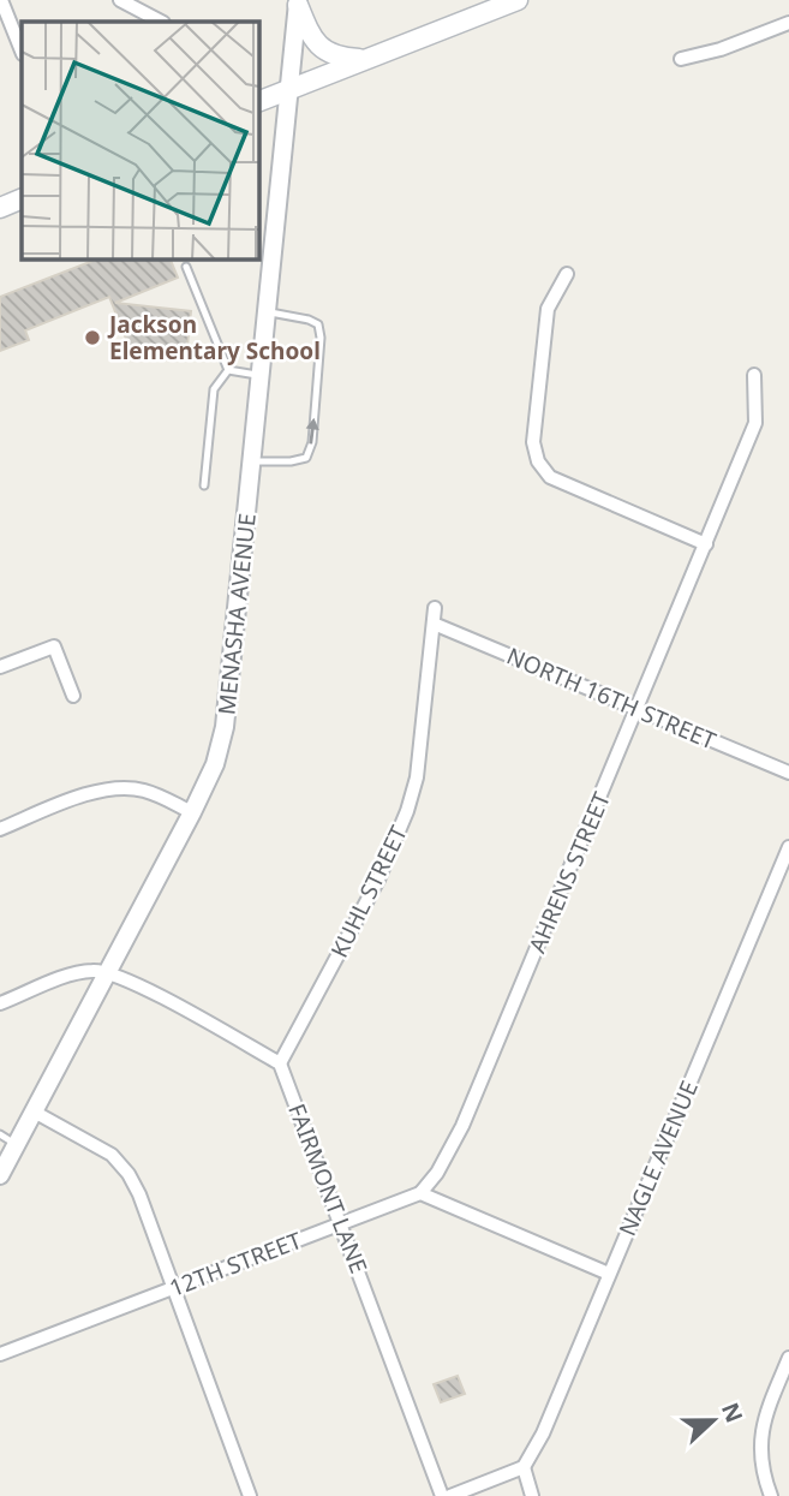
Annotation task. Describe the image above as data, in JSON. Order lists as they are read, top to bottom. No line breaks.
{"streets":{"street":["MENASHA AVENUE","NORTH 16TH STREET","AHRENS STREET","KUHL STREET","NAGLE AVENUE","FAIRMONT LANE","12TH STREET"]},"crossings":[["NORTH 16TH STREET","AHRENS STREET"],["NORTH 16TH STREET","KUHL STREET"],["AHRENS STREET","12TH STREET"],["KUHL STREET","FAIRMONT LANE"],["FAIRMONT LANE","12TH STREET"]],"places":["Jackson Elementary School"],"north":"right"}
